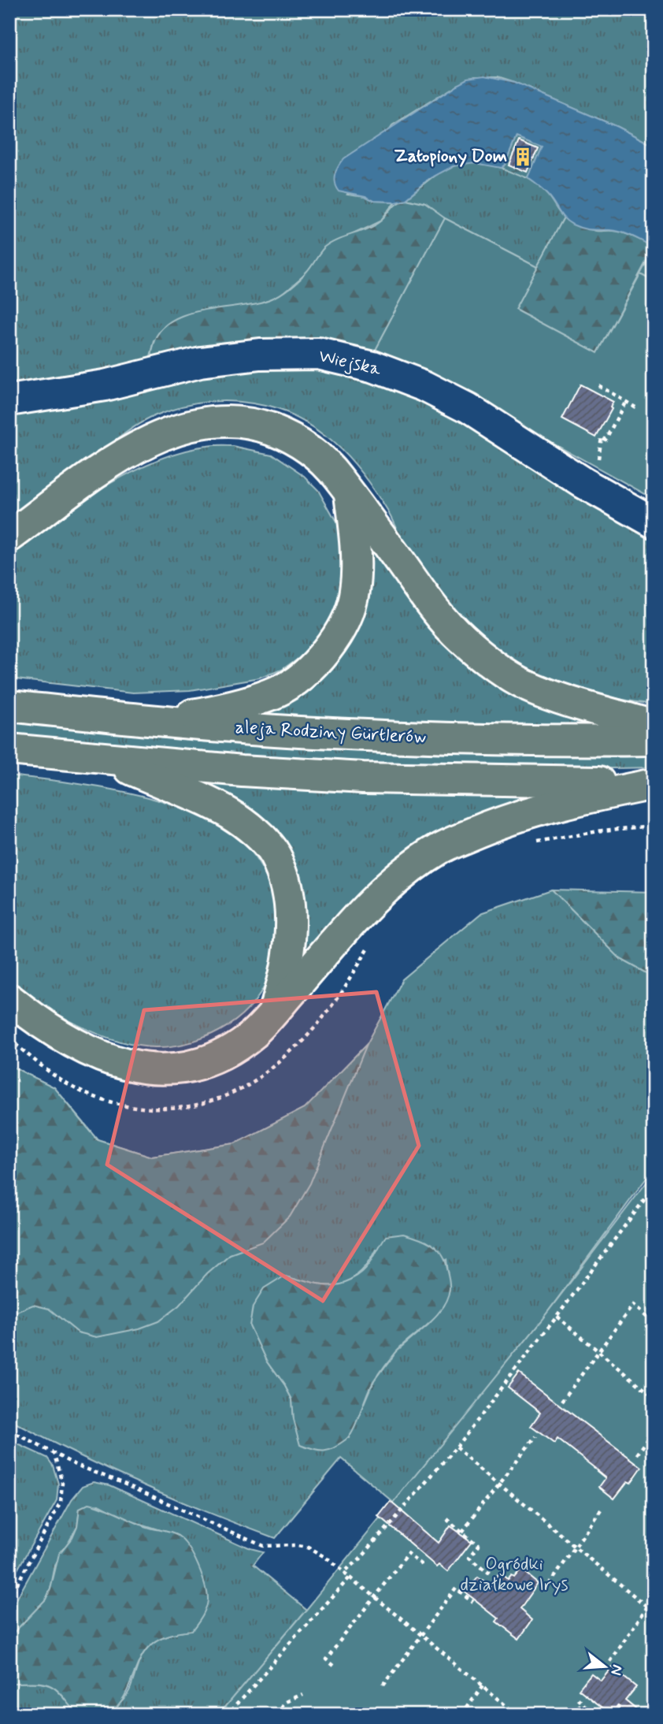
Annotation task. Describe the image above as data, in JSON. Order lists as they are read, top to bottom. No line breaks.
{"streets":{"main road":["aleja Rodziny Gürtlerów"],"street":["Wiejska"]},"parks":["Ogródki działkowe Irys"],"places":{"building":["Zatopiony Dom"]},"north":"right"}
